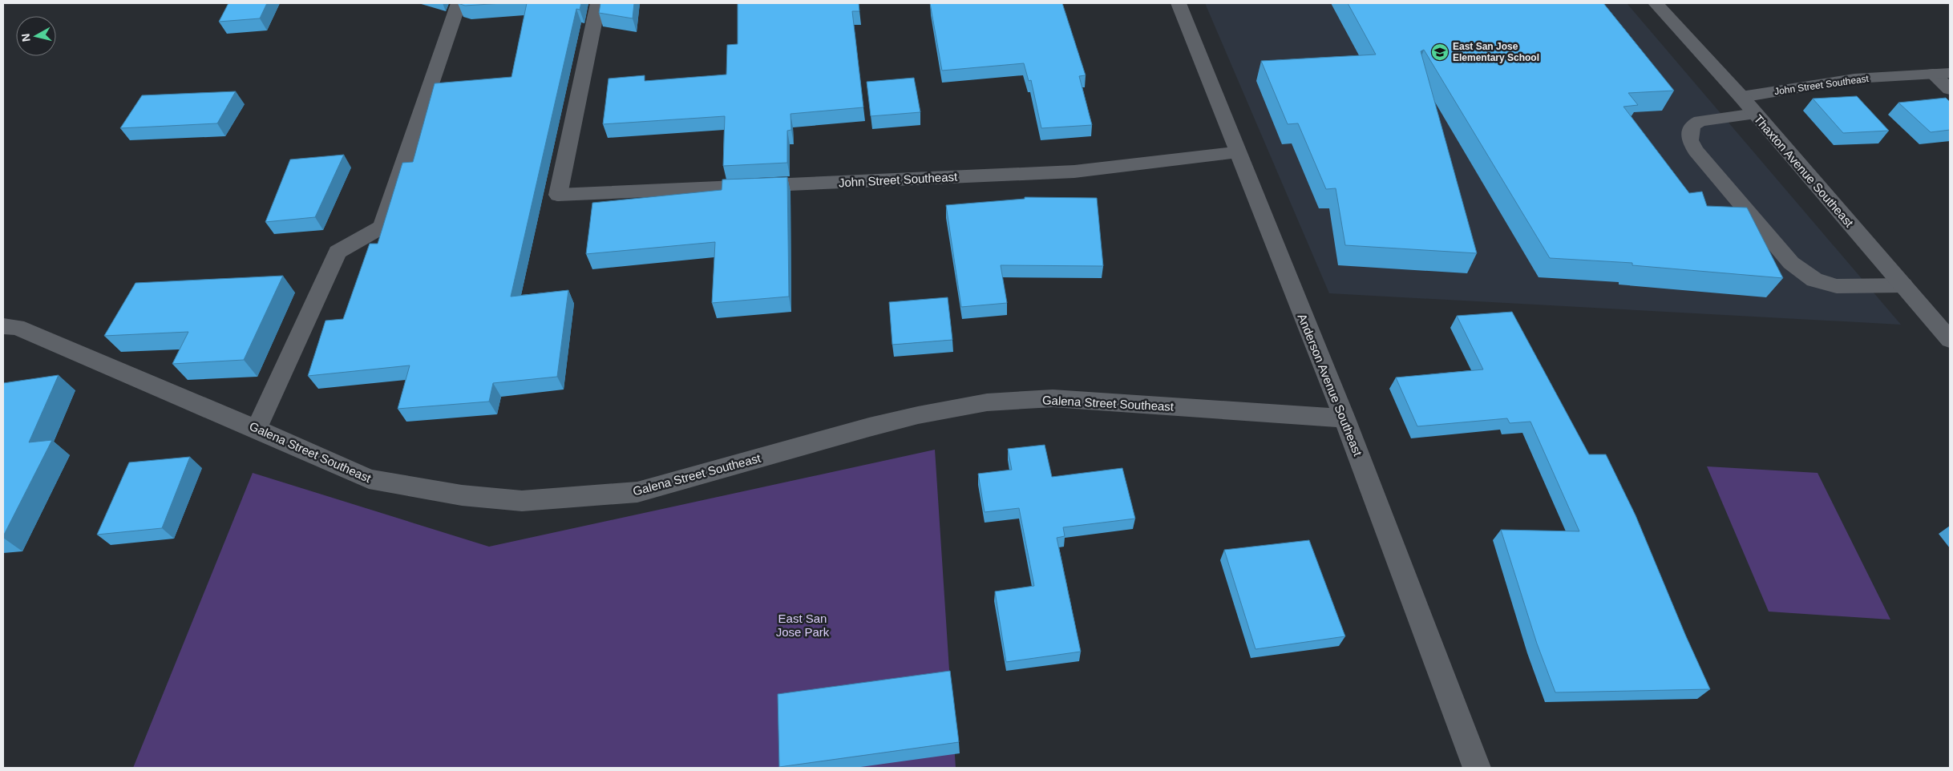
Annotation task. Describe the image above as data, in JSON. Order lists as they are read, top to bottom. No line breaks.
{"streets":{"street":["John Street Southeast","Thaxton Avenue Southeast","Anderson Avenue Southeast","Galena Street Southeast"]},"crossings":[["John Street Southeast","Thaxton Avenue Southeast"],["John Street Southeast","Anderson Avenue Southeast"],["Anderson Avenue Southeast","Galena Street Southeast"]],"parks":["East San Jose Park"],"places":{"school or university":["East San Jose Elementary School"]},"north":"left"}
